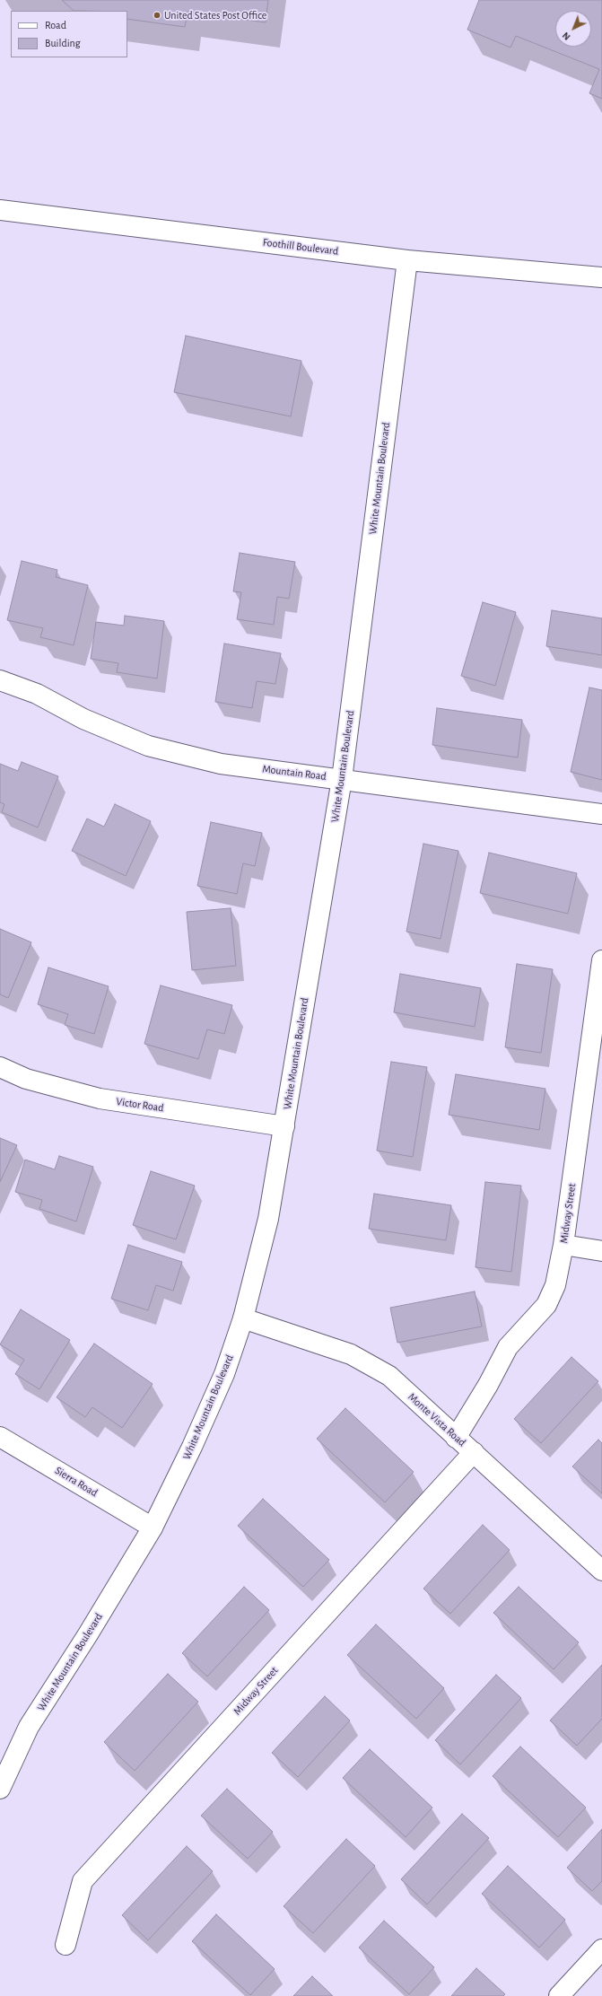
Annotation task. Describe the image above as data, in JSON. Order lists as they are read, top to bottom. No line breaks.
{"streets":{"street":["Foothill Boulevard","White Mountain Boulevard","Mountain Road","Victor Road","Midway Street","Monte Vista Road","Sierra Road"]},"crossings":[["Foothill Boulevard","White Mountain Boulevard"],["White Mountain Boulevard","Mountain Road"],["White Mountain Boulevard","Victor Road"],["White Mountain Boulevard","Monte Vista Road"],["White Mountain Boulevard","Sierra Road"],["Midway Street","Monte Vista Road"]],"places":["United States Post Office"],"legend":["Road","Building"],"north":"bottom left"}
